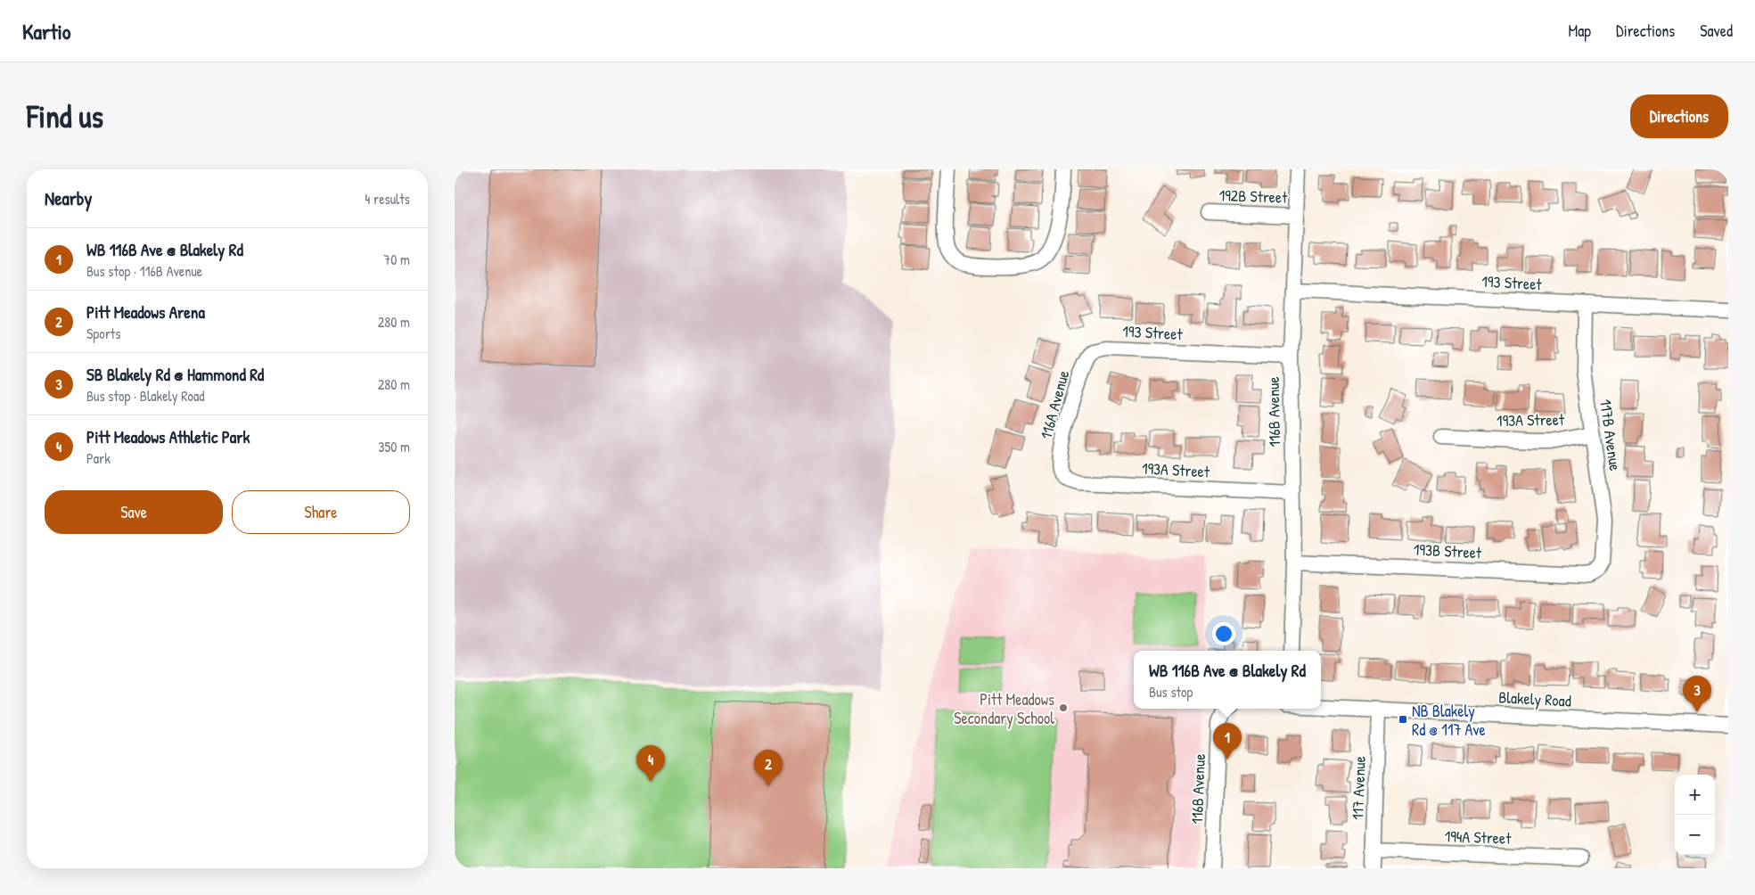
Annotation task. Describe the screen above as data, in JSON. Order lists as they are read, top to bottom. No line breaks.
{"streets":{"street":["192B Street","193 Street","116A Avenue","116B Avenue","193A Street","117B Avenue","193B Street","Blakely Road","117 Avenue","194A Street"]},"crossings":[["192B Street","116B Avenue"],["193 Street","116A Avenue"],["193 Street","116B Avenue"],["193 Street","117B Avenue"],["116A Avenue","193A Street"],["116B Avenue","193A Street"],["116B Avenue","193B Street"],["193A Street","117B Avenue"],["117B Avenue","193B Street"],["Blakely Road","117 Avenue"],["117 Avenue","194A Street"]],"places":{"other":["Pitt Meadows Secondary School"],"transit":["NB Blakely Rd @ 117 Ave"]},"page":{"header":"Kartio","nav":["Map","Directions","Saved"],"buttons":["Directions",["Save","Share"]],"title":"Find us","heading":["Nearby","4 results"],"list":[{"mark":"1","name":"WB 116B Ave @ Blakely Rd","note":"Bus stop · 116B Avenue","value":"70 m"},{"mark":"2","name":"Pitt Meadows Arena","note":"Sports","value":"280 m"},{"mark":"3","name":"SB Blakely Rd @ Hammond Rd","note":"Bus stop · Blakely Road","value":"280 m"},{"mark":"4","name":"Pitt Meadows Athletic Park","note":"Park","value":"350 m"}],"popup":["WB 116B Ave @ Blakely Rd","Bus stop"],"pins":["3","1","4","2"],"map_buttons":["+","−"]}}
